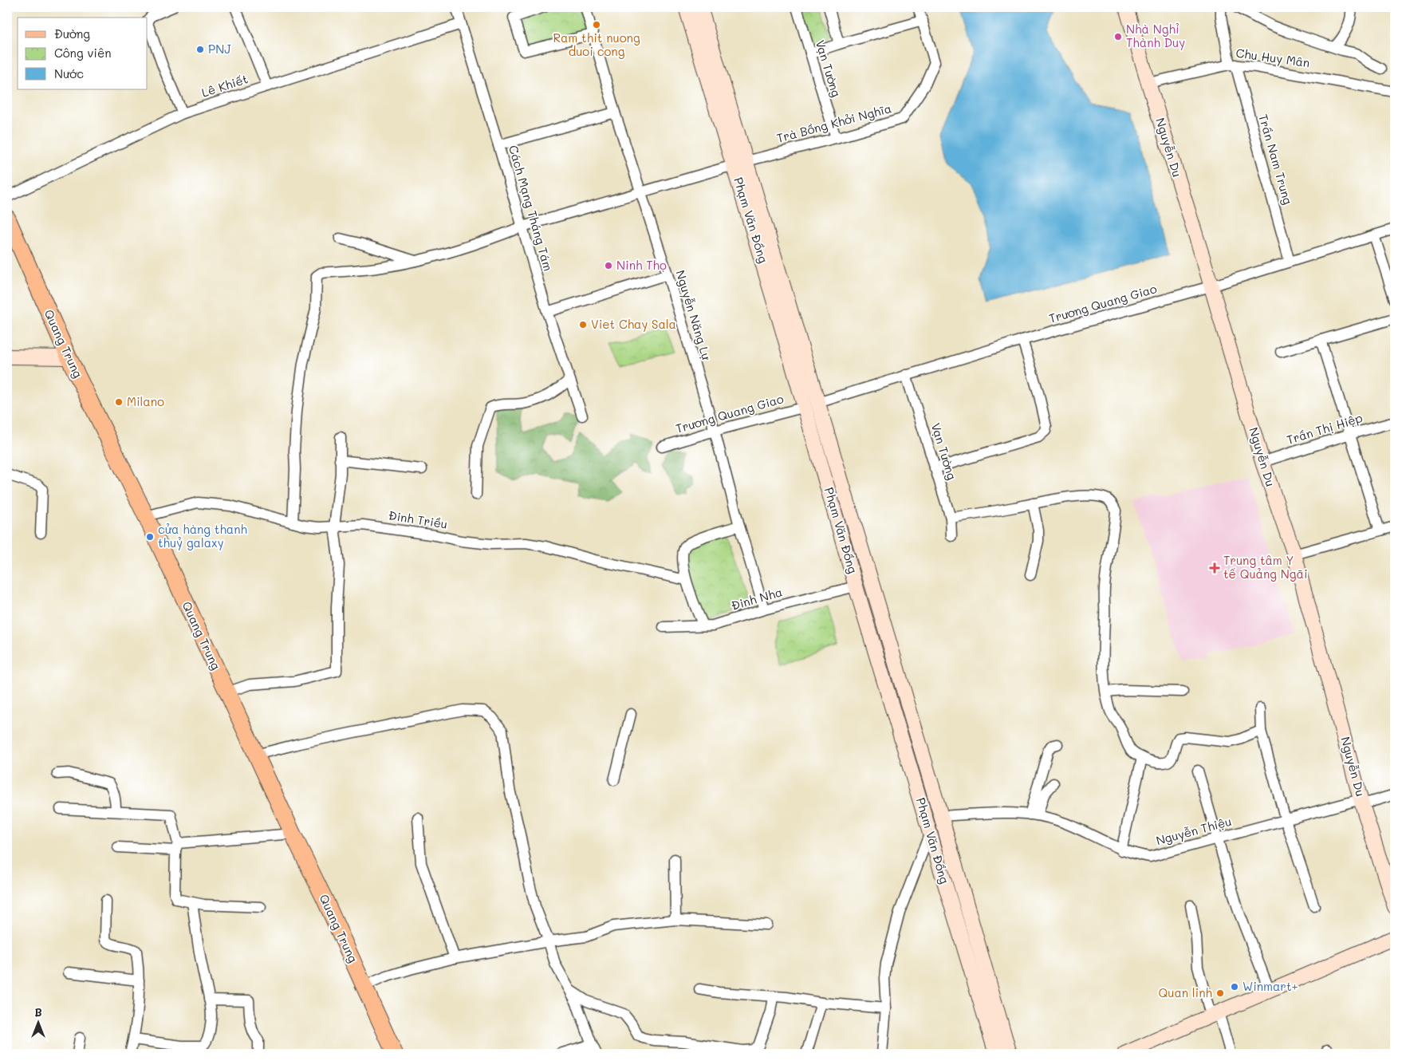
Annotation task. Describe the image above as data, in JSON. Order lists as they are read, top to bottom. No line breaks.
{"streets":{"main road":["Quang Trung"],"street":["Chu Huy Mân","Vạn Tường","Lê Khiết","Trà Bồng Khởi Nghĩa","Nguyễn Du","Trần Nam Trung","Cách Mạng Tháng Tám","Phạm Văn Đồng","Trương Quang Giao","Nguyễn Năng Lự","Trần Thị Hiệp","Đinh Triều","Đinh Nha","Nguyễn Thiệu"]},"crossings":[["Chu Huy Mân","Nguyễn Du"],["Chu Huy Mân","Trần Nam Trung"],["Vạn Tường","Trà Bồng Khởi Nghĩa"],["Vạn Tường","Trương Quang Giao"],["Lê Khiết","Cách Mạng Tháng Tám"],["Trà Bồng Khởi Nghĩa","Cách Mạng Tháng Tám"],["Trà Bồng Khởi Nghĩa","Phạm Văn Đồng"],["Trà Bồng Khởi Nghĩa","Nguyễn Năng Lự"],["Trà Bồng Khởi Nghĩa","Đinh Triều"],["Nguyễn Du","Trương Quang Giao"],["Nguyễn Du","Trần Thị Hiệp"],["Nguyễn Du","Nguyễn Thiệu"],["Trần Nam Trung","Trương Quang Giao"],["Phạm Văn Đồng","Trương Quang Giao"],["Phạm Văn Đồng","Đinh Nha"],["Phạm Văn Đồng","Nguyễn Thiệu"],["Trương Quang Giao","Nguyễn Năng Lự"],["Nguyễn Năng Lự","Đinh Nha"],["Quang Trung","Đinh Triều"]],"places":{"other":["Ram thit nuong duoi cong","Nhà Nghỉ Thành Duy","PNJ","Ninh Thọ","Viet Chay Sala","Milano","cửa hàng thanh thuỷ galaxy","Winmart+","Quan linh"],"health":["Trung tâm Y tế Quảng Ngãi"]},"legend":["Đường","Công viên","Nước"],"north":"top"}
